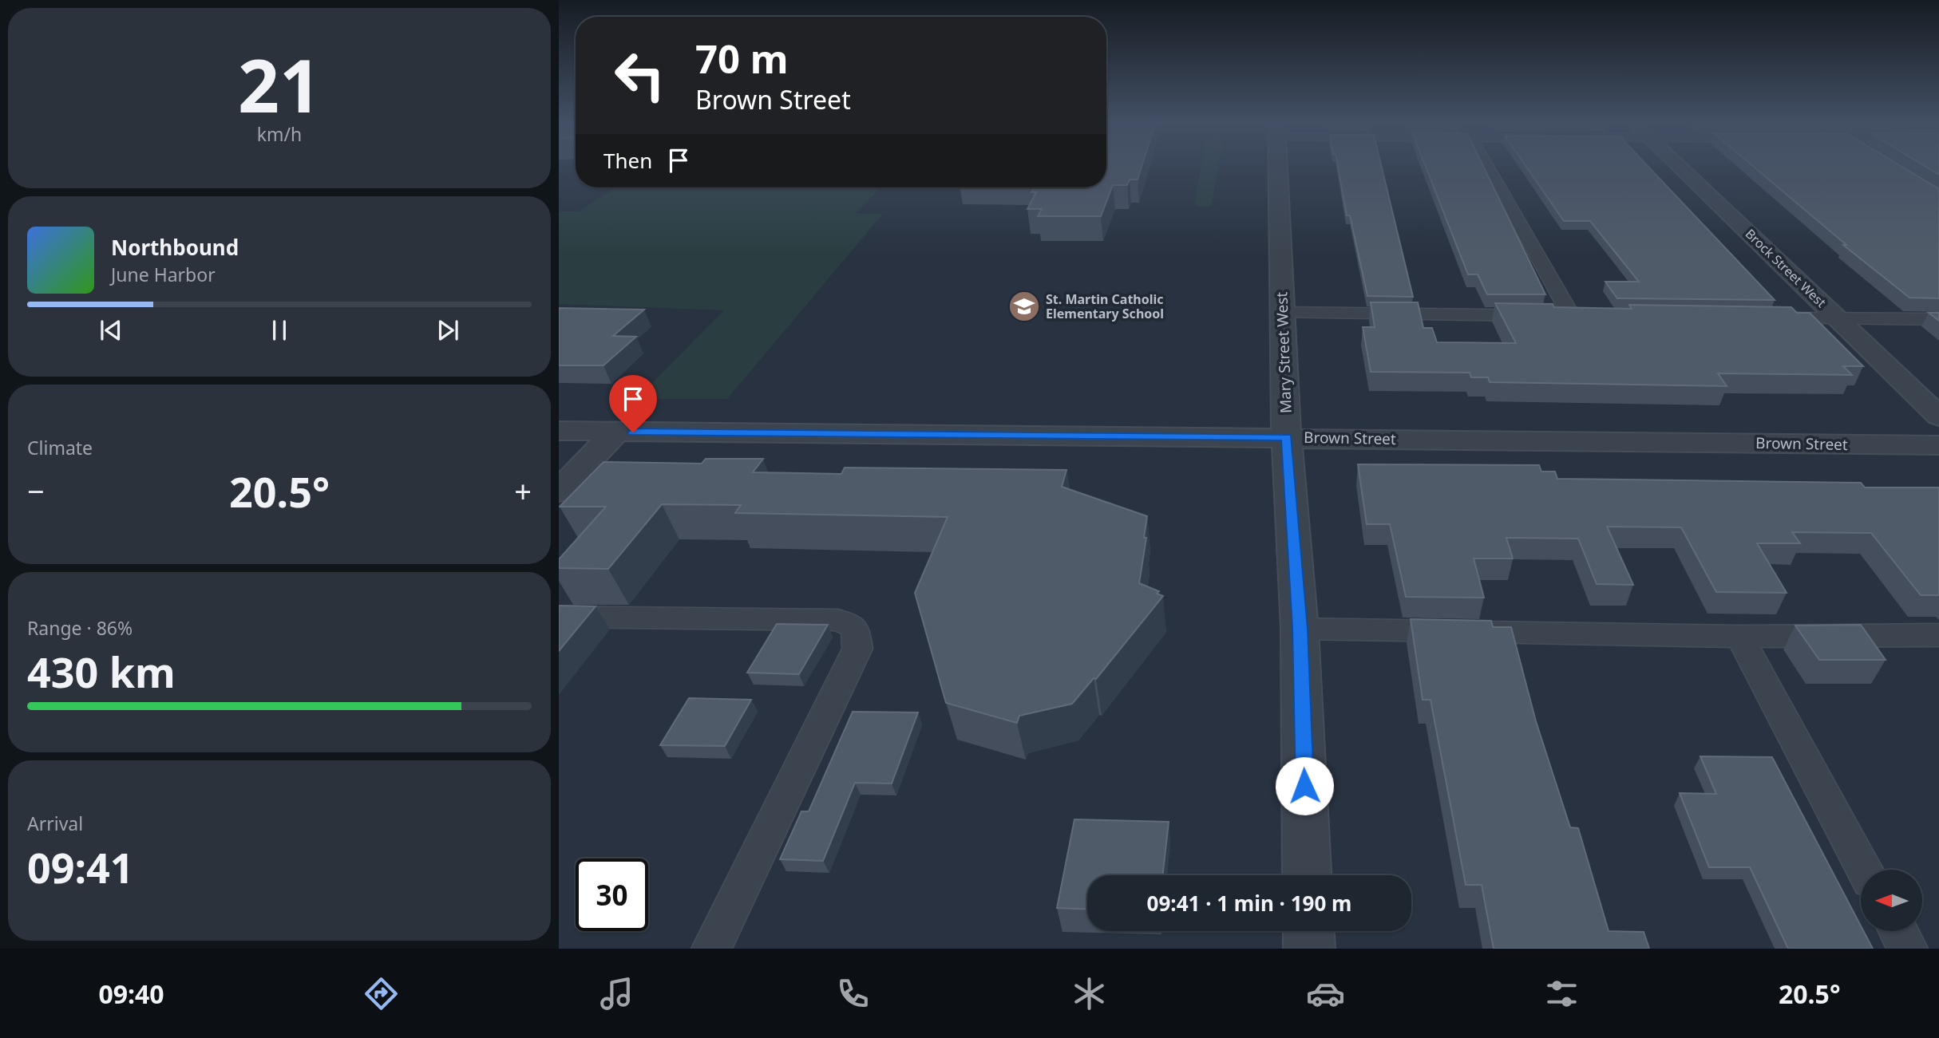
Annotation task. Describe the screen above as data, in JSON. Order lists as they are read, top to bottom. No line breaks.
{"streets":{"street":["Brock Street West","Mary Street West","Brown Street"]},"crossings":[["Mary Street West","Brown Street"]],"places":{"school or university":["St. Martin Catholic Elementary School"]},"north":"left","page":{"tile":[["21","km/h"],"Climate",["Range · 86%","430 km"],["Arrival","09:41"]],"turn":["70 m","Brown Street"],"then":"Then","song":["Northbound","June Harbor"],"heat":["−","20.5°","+"],"limit":"30","trip":"09:41 · 1 min · 190 m","tabs":["09:40","20.5°"]}}
